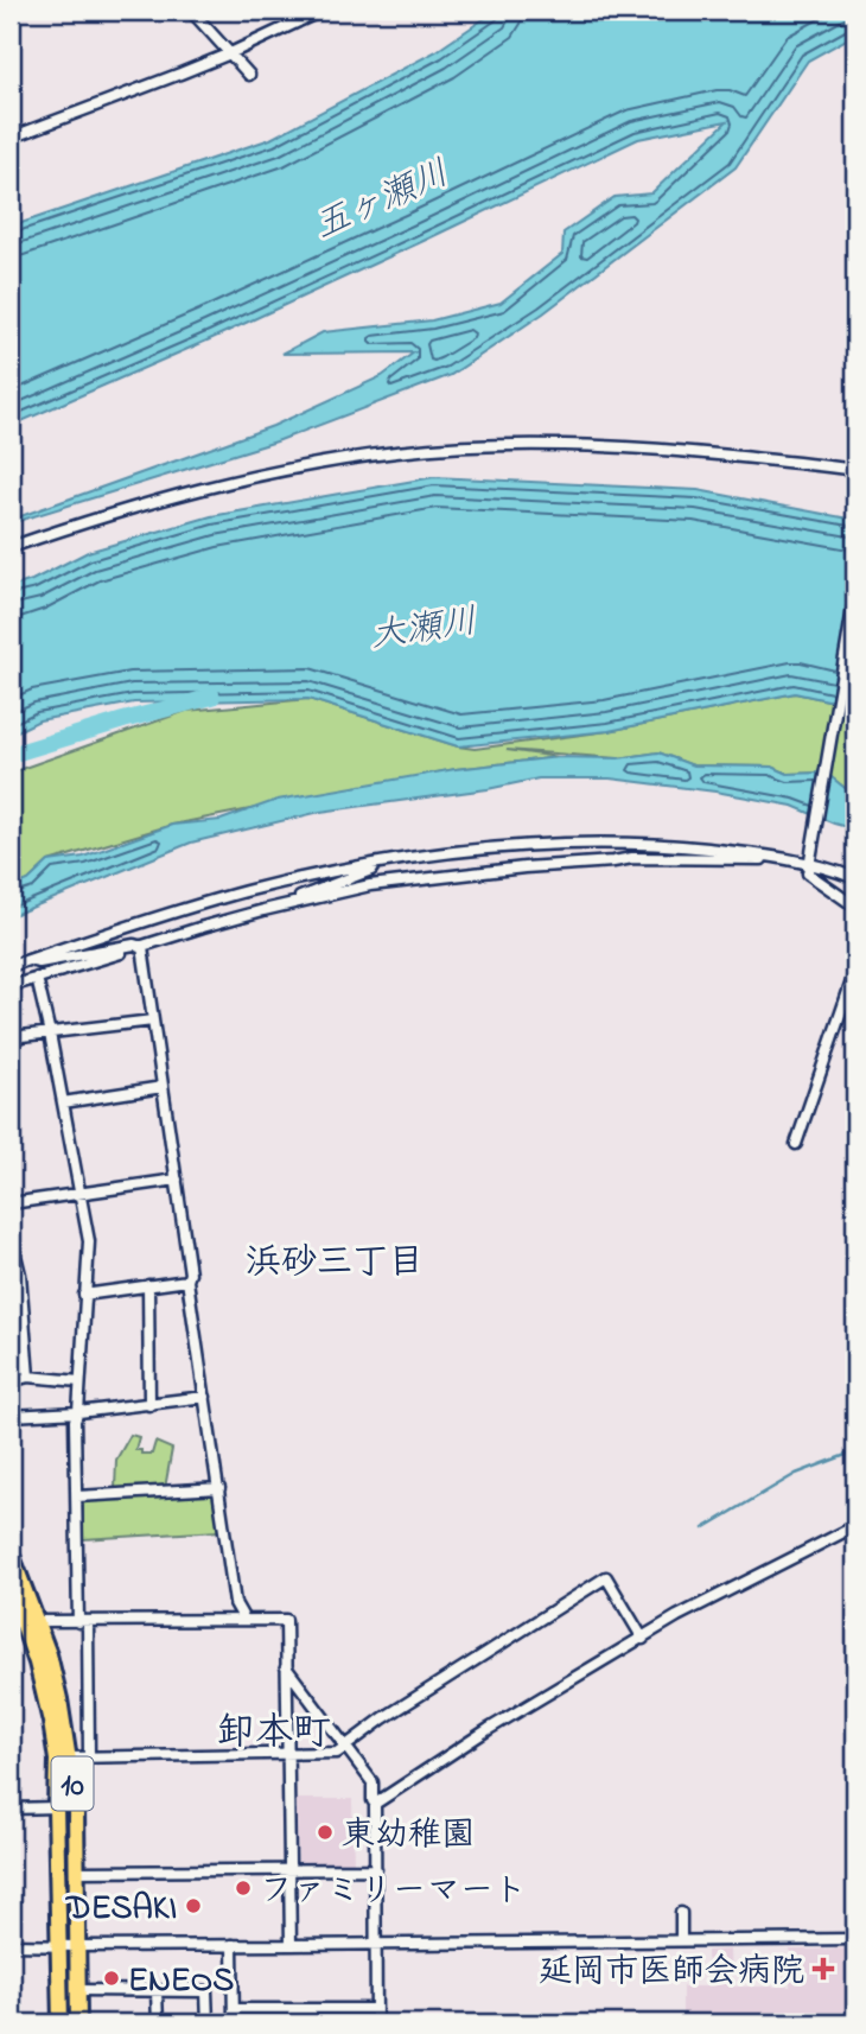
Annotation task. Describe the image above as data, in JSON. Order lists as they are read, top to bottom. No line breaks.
{"streets":{"highway":["10"]},"districts":["浜砂三丁目","卸本町"],"water":["五ヶ瀬川","大瀬川"],"places":{"other":["東幼稚園","ファミリーマート","DESAKI","ENEOS"],"health":["延岡市医師会病院"]}}
